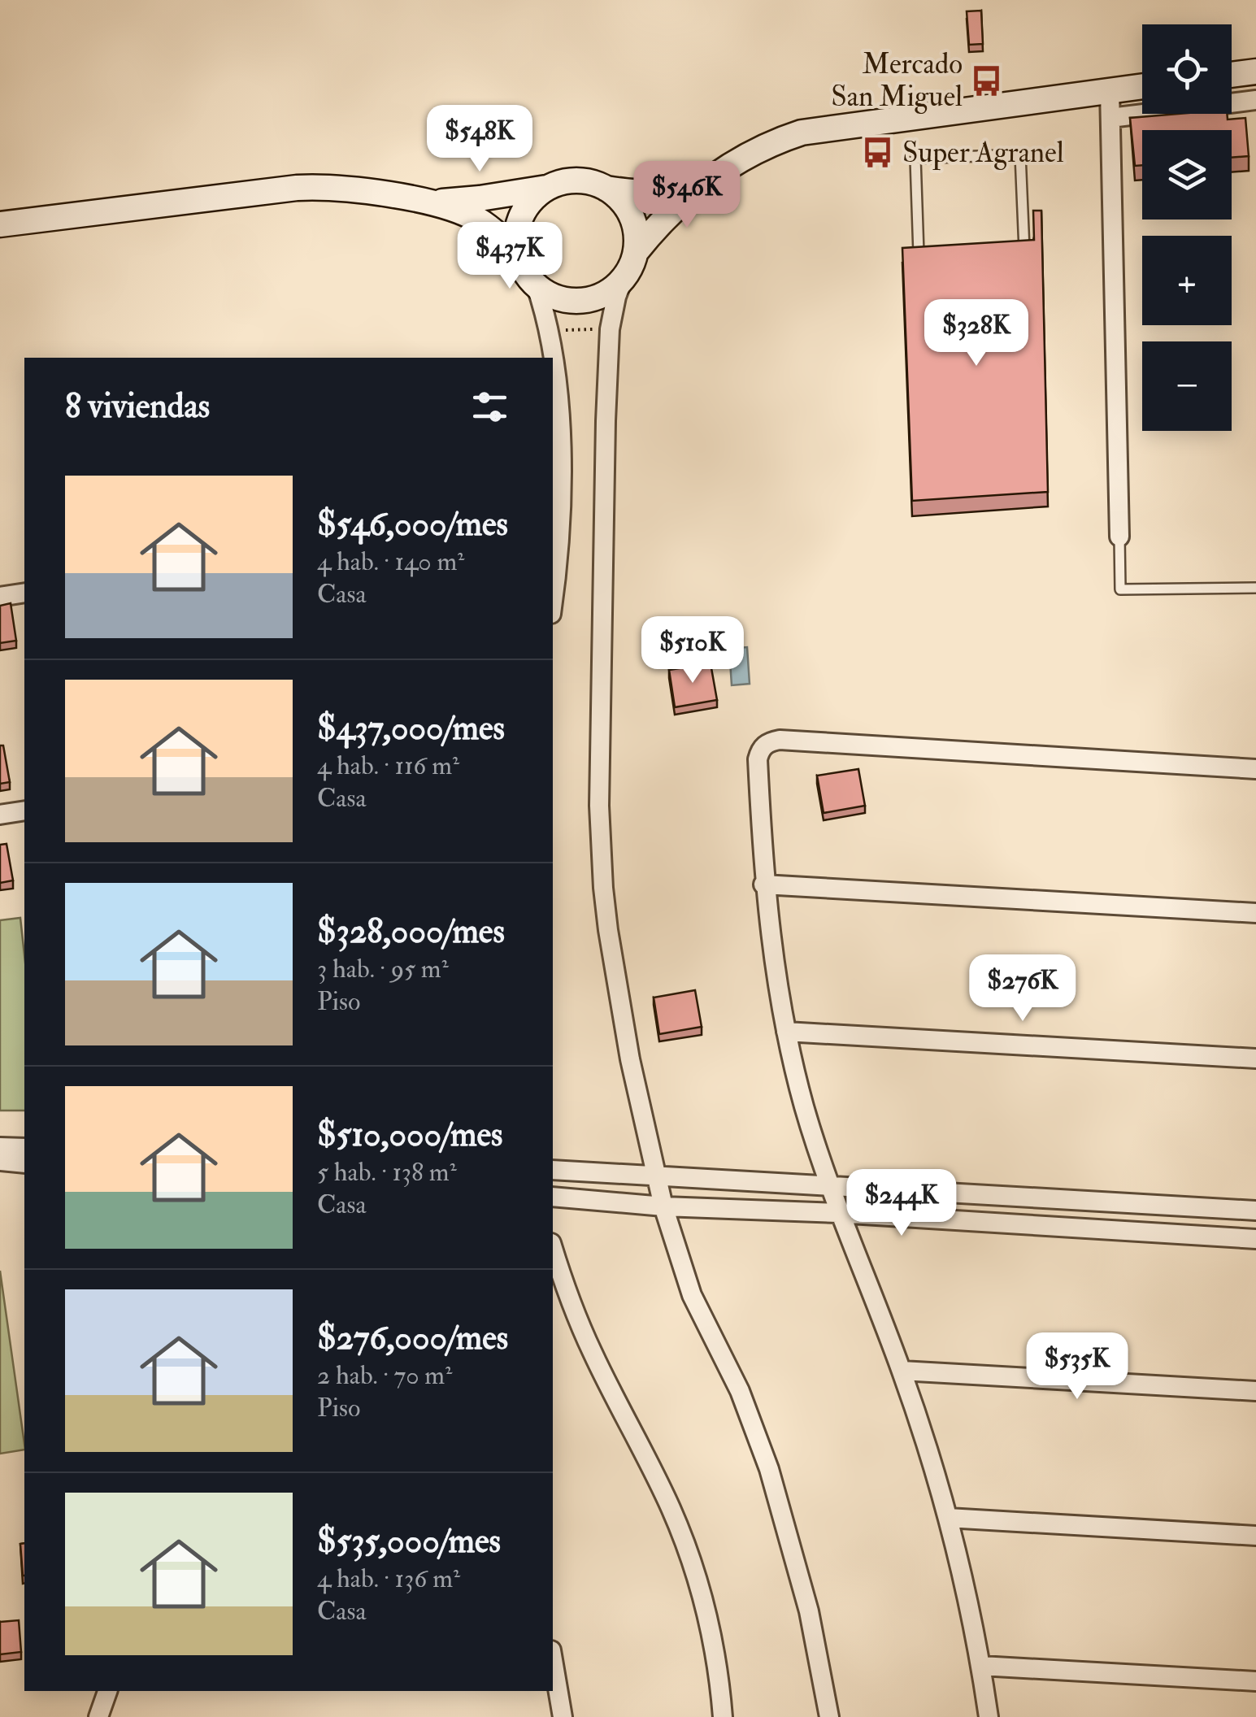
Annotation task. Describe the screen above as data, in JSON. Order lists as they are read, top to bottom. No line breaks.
{"places":{"bus stop":["Mercado San Miguel","Super Agranel"]},"page":{"map_buttons":["+","−"],"price":["$548K","$546K","$437K","$328K","$510K","$276K","$244K","$535K"],"heading":"8 viviendas","list":[{"name":"$546,000/mes","note":"4 hab. · 140 m² · Casa"},{"name":"$437,000/mes","note":"4 hab. · 116 m² · Casa"},{"name":"$328,000/mes","note":"3 hab. · 95 m² · Piso"},{"name":"$510,000/mes","note":"5 hab. · 138 m² · Casa"},{"name":"$276,000/mes","note":"2 hab. · 70 m² · Piso"},{"name":"$535,000/mes","note":"4 hab. · 136 m² · Casa"}]}}
